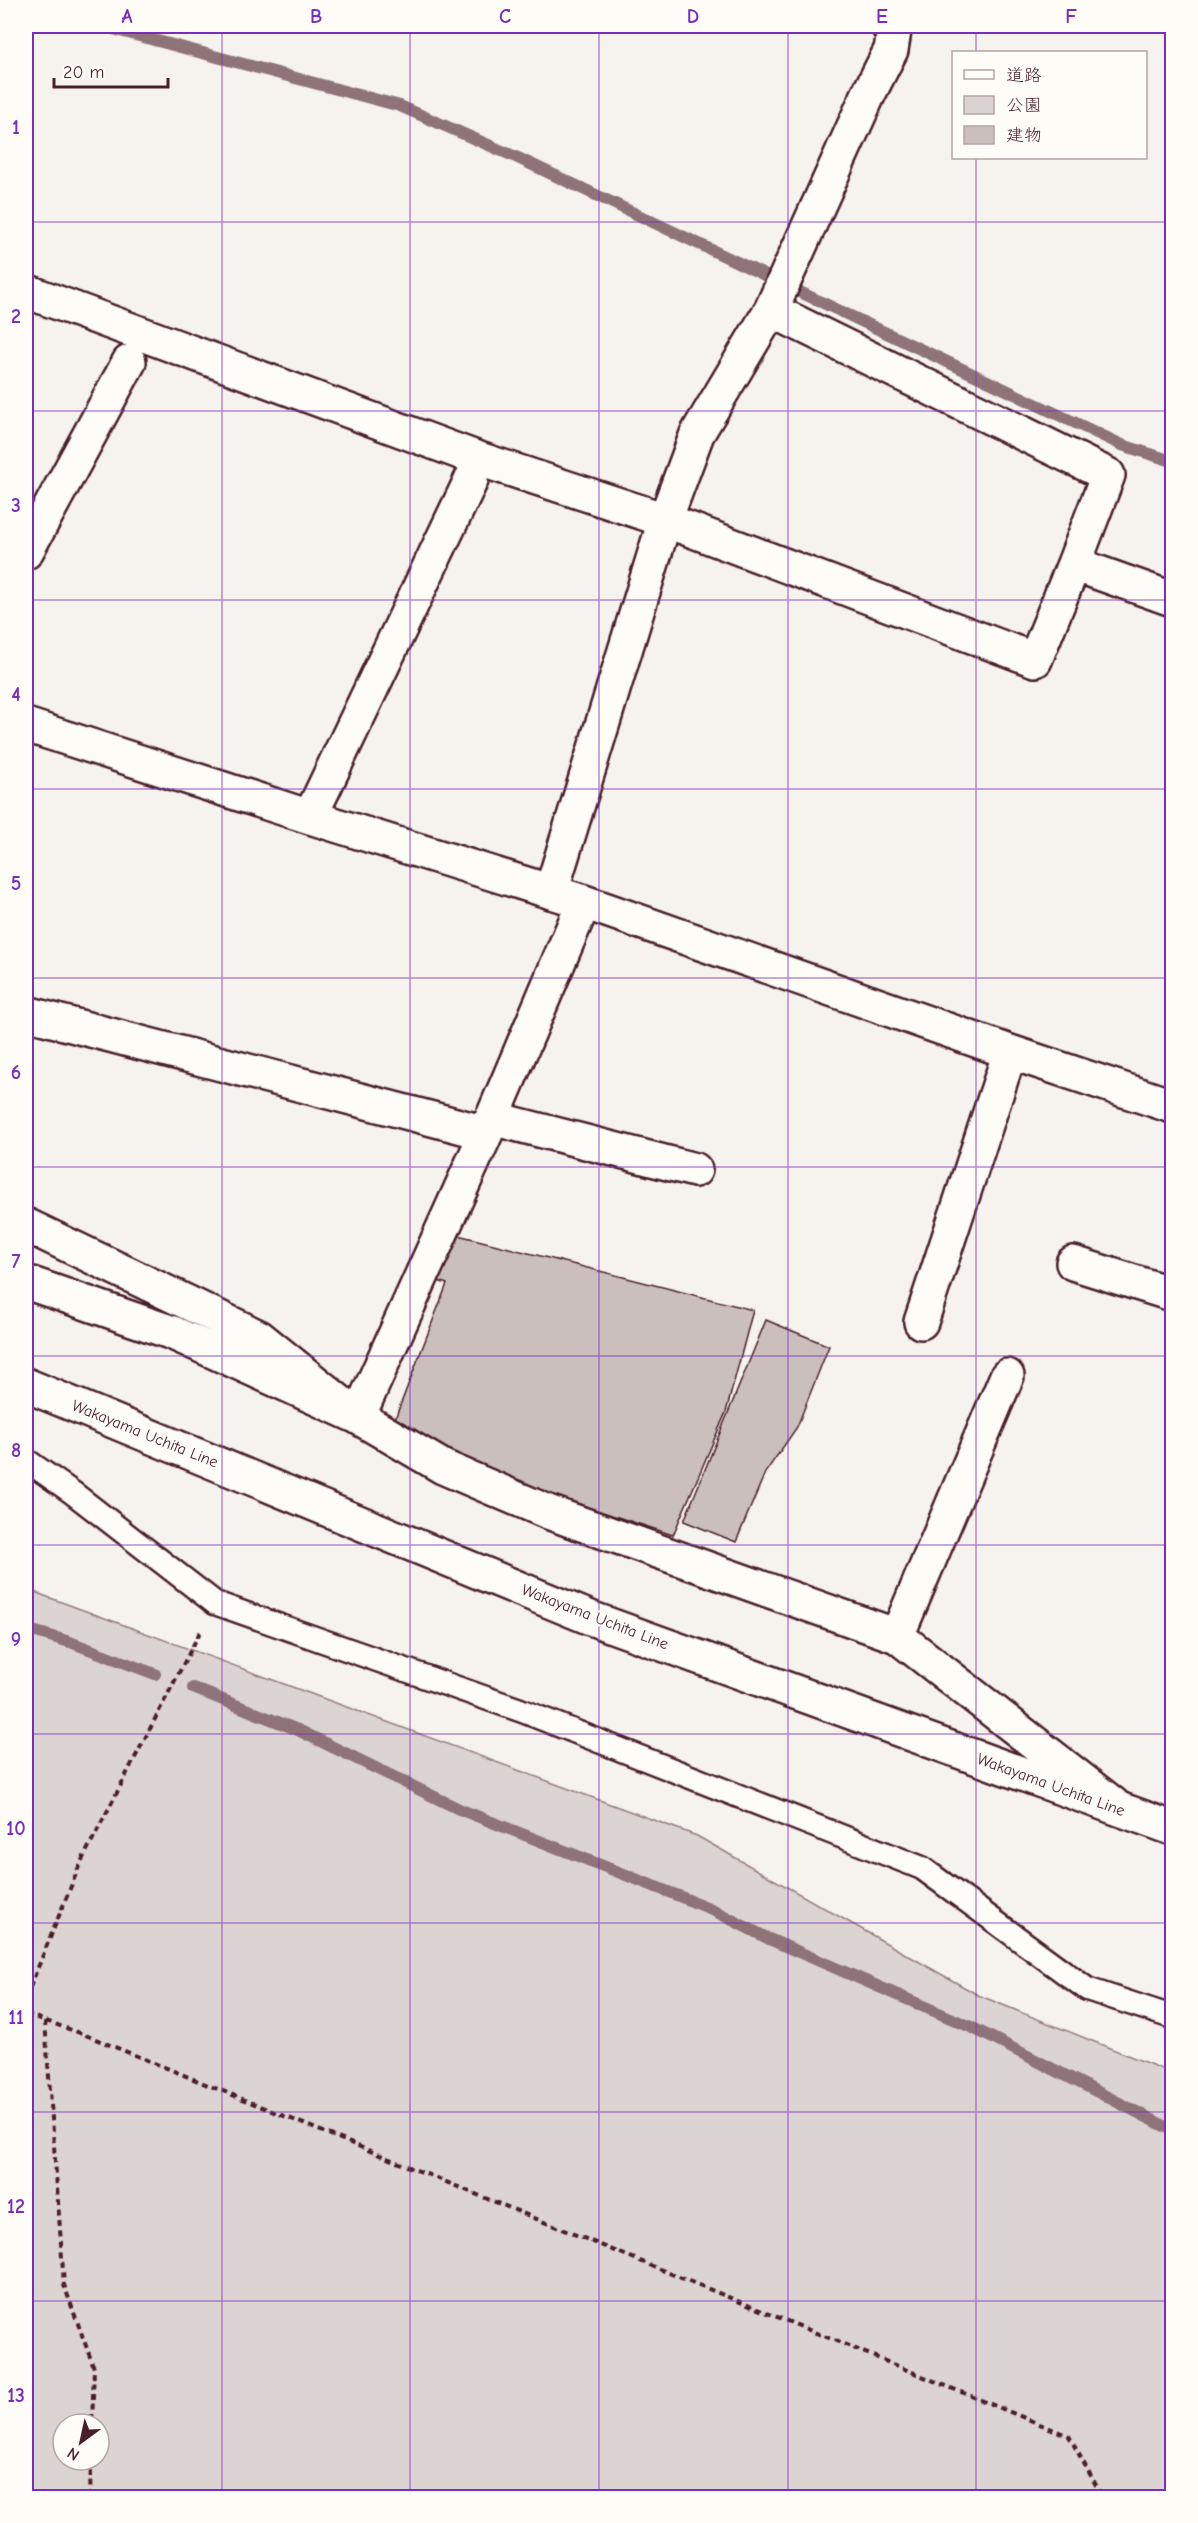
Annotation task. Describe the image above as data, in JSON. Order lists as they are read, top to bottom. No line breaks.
{"streets":{"street":["Wakayama Uchita Line"]},"legend":["道路","公園","建物"],"scale_bar":"20 m","north":"bottom left","grid":{"columns":["A","B","C","D","E","F"],"rows":["1","2","3","4","5","6","7","8","9","10","11","12","13"]}}
